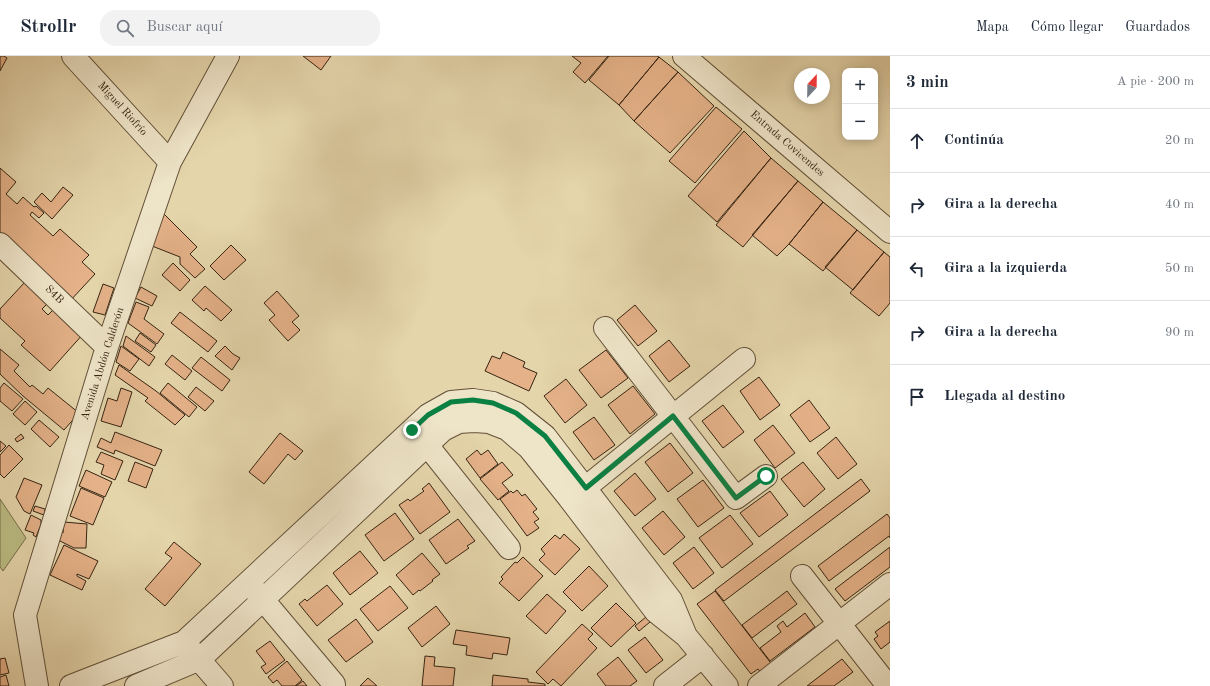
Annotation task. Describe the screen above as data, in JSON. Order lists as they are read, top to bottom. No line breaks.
{"streets":{"street":["Miguel Riofrío","Entrada Covicendes","S4B","Avenida Abdón Calderón"]},"crossings":[["Miguel Riofrío","Avenida Abdón Calderón"],["S4B","Avenida Abdón Calderón"]],"north":"top","page":{"header":"Strollr","search":"Buscar aquí","nav":["Mapa","Cómo llegar","Guardados"],"heading":["3 min","A pie · 200 m"],"map_buttons":["+","−"],"list":[["Continúa","20 m"],["Gira a la derecha","40 m"],["Gira a la izquierda","50 m"],["Gira a la derecha","90 m"],"Llegada al destino"]}}
